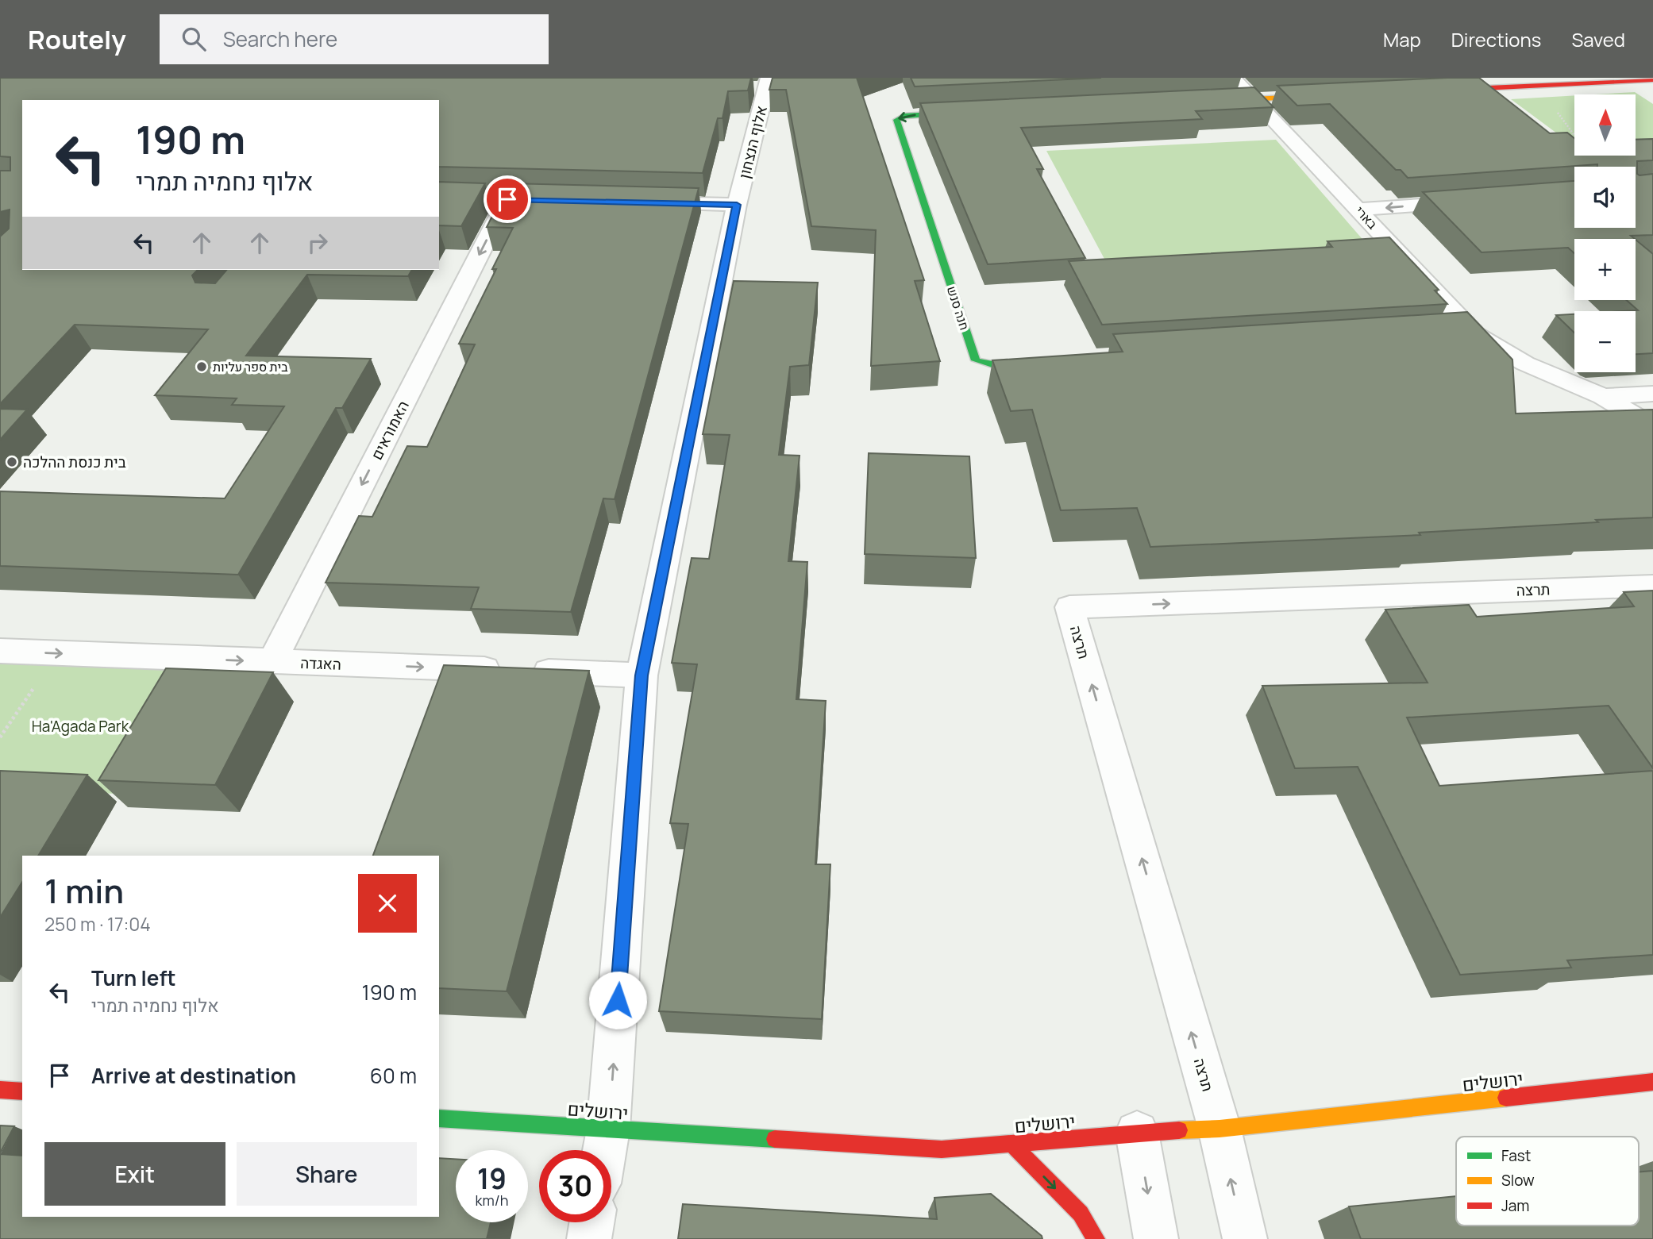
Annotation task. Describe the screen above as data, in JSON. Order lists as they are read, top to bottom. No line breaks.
{"streets":{"street":["אלוף הנצחון","בארי","חנה סנש","האמוראים","תרצה","האגדה","ירושלים"]},"crossings":[["אלוף הנצחון","האגדה"],["אלוף הנצחון","ירושלים"],["האמוראים","האגדה"],["תרצה","ירושלים"]],"one_way":["אלוף הנצחון","האמוראים","האגדה"],"parks":["Ha'Agada Park"],"places":["בית ספר עליות","בית כנסת ההלכה"],"legend":["Fast","Slow","Jam"],"north":"top","page":{"header":"Routely","search":"Search here","nav":["Map","Directions","Saved"],"map_buttons":["+","−"],"turn":["190 m","אלוף נחמיה תמרי"],"heading":["1 min","250 m · 17:04"],"list":[{"name":"Turn left","note":"אלוף נחמיה תמרי","value":"190 m"},{"name":"Arrive at destination","value":"60 m"}],"buttons":["Exit","Share"],"speed":"19 km/h","limit":"30"}}
